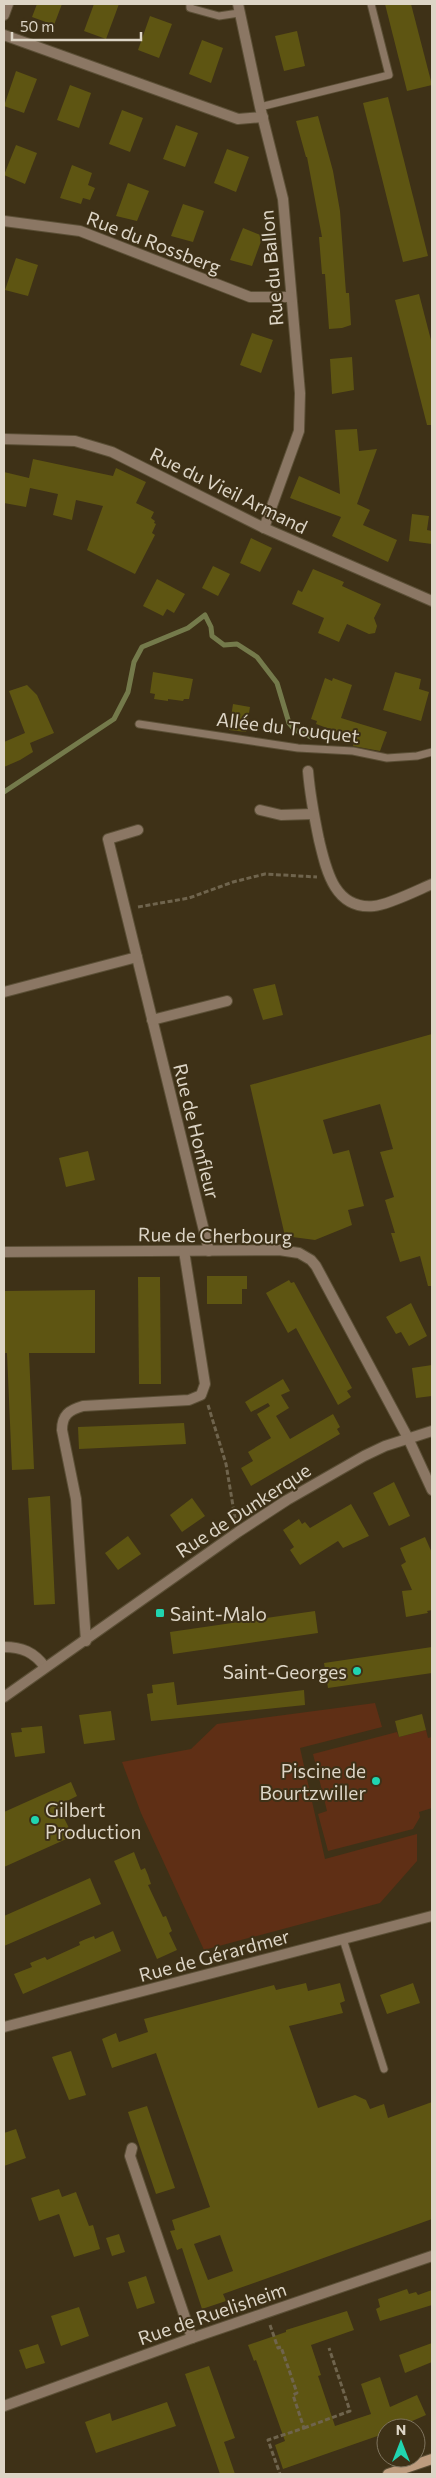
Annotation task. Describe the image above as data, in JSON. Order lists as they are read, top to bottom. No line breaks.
{"streets":{"street":["Rue du Rossberg","Rue du Ballon","Rue du Vieil Armand","Rue de Honfleur","Rue de Cherbourg","Rue de Dunkerque","Rue de Gérardmer","Rue de Ruelisheim"],"lane":["Allée du Touquet"]},"crossings":[["Rue du Rossberg","Rue du Ballon"],["Rue du Ballon","Rue du Vieil Armand"],["Rue de Honfleur","Rue de Cherbourg"],["Rue de Cherbourg","Rue de Dunkerque"]],"places":{"transit":["Saint-Malo"],"other":["Saint-Georges","Piscine de Bourtzwiller","Gilbert Production"]},"scale_bar":"50 m","north":"top"}
